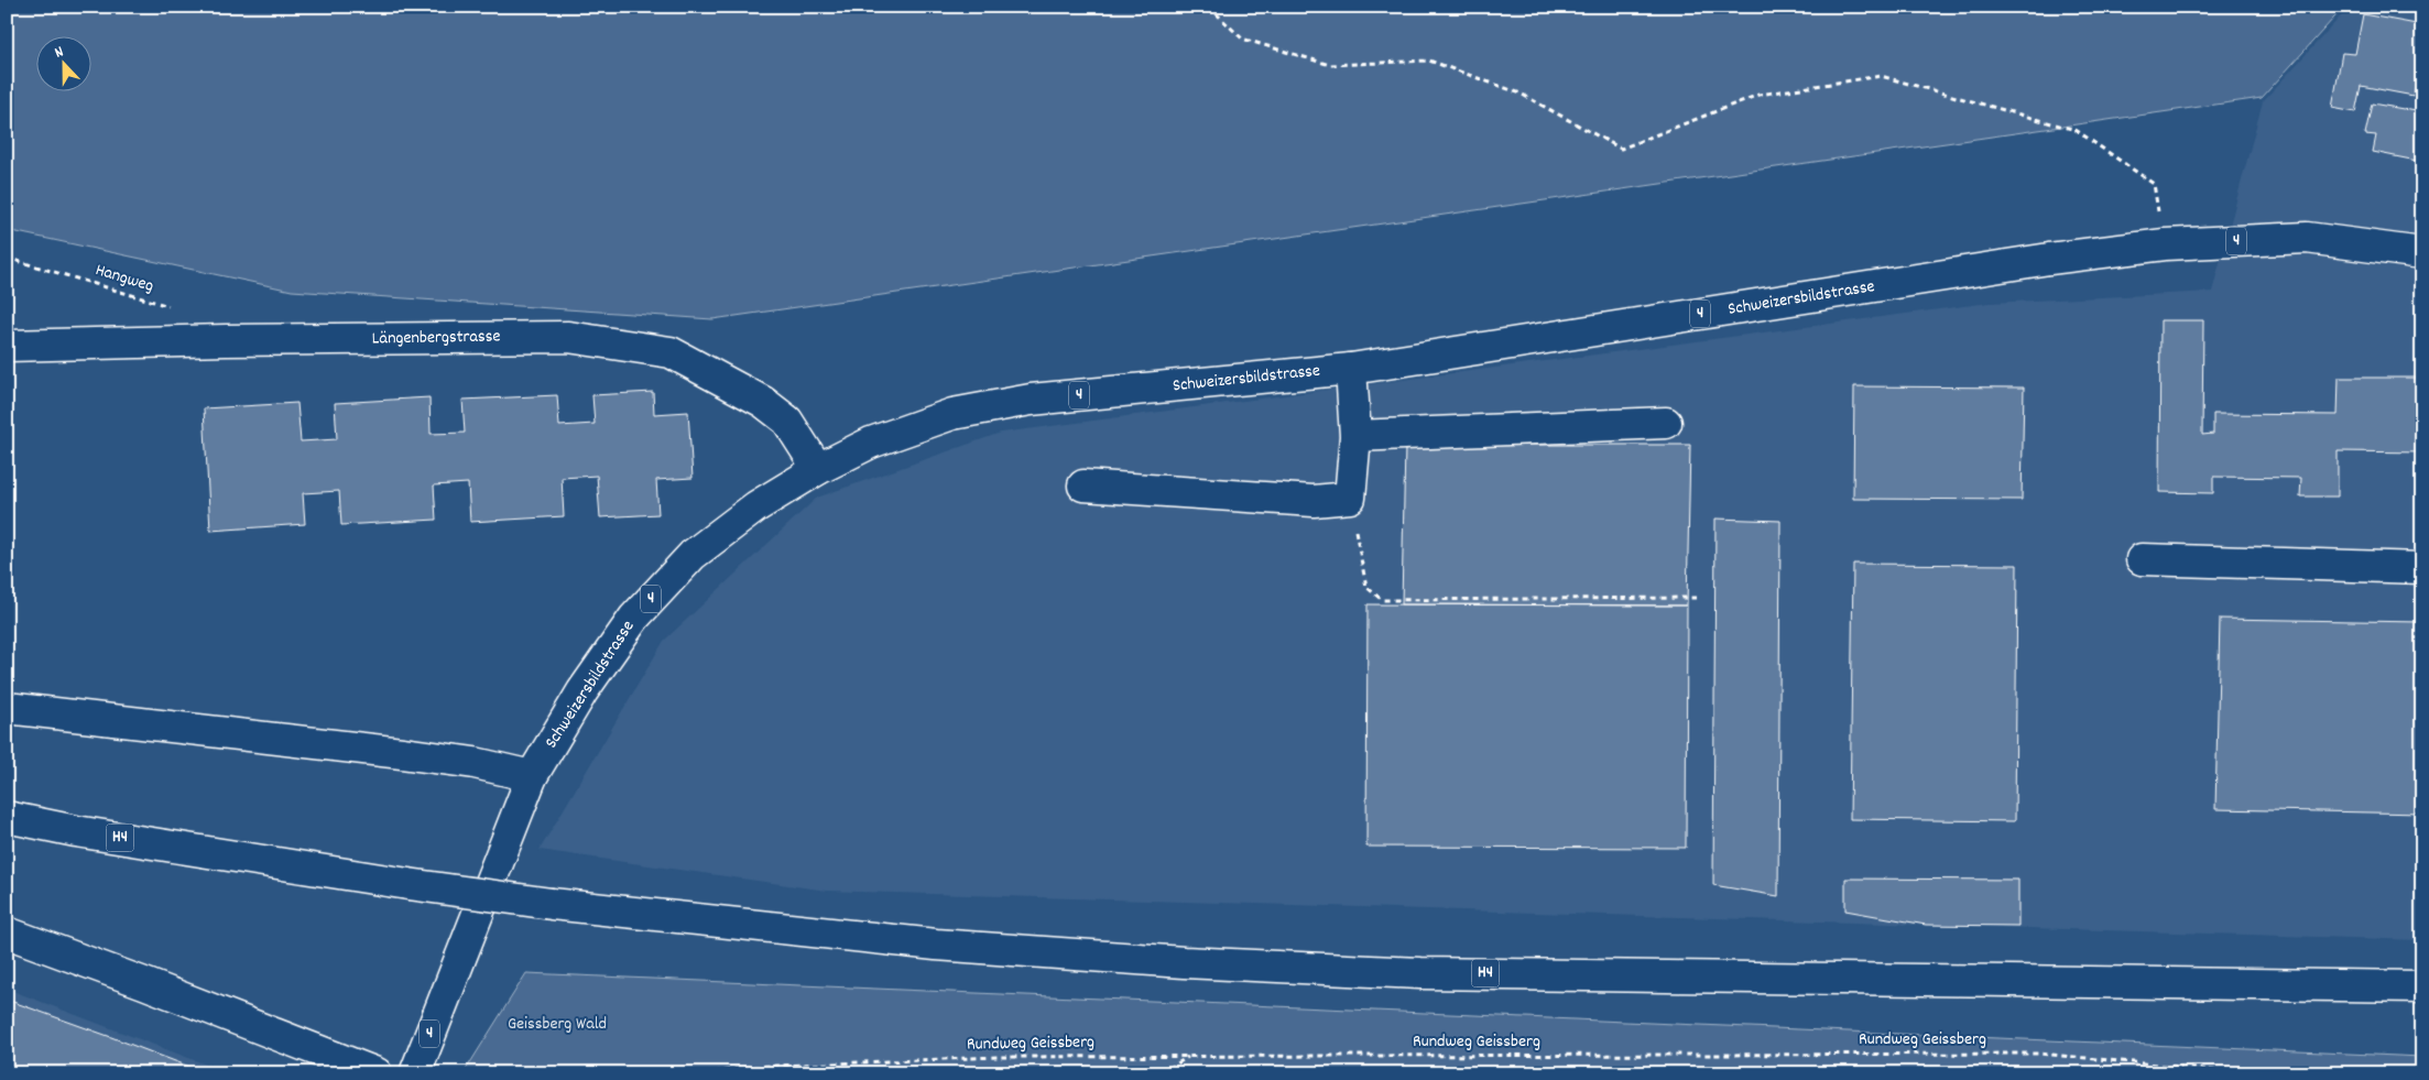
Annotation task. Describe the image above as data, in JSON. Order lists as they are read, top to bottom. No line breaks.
{"streets":{"main road":["4","Schweizersbildstrasse","Längenbergstrasse","H4"],"path":["Hangweg","Rundweg Geissberg"]},"crossings":[["Schweizersbildstrasse","Längenbergstrasse"]],"parks":["Geissberg Wald"],"north":"top"}
